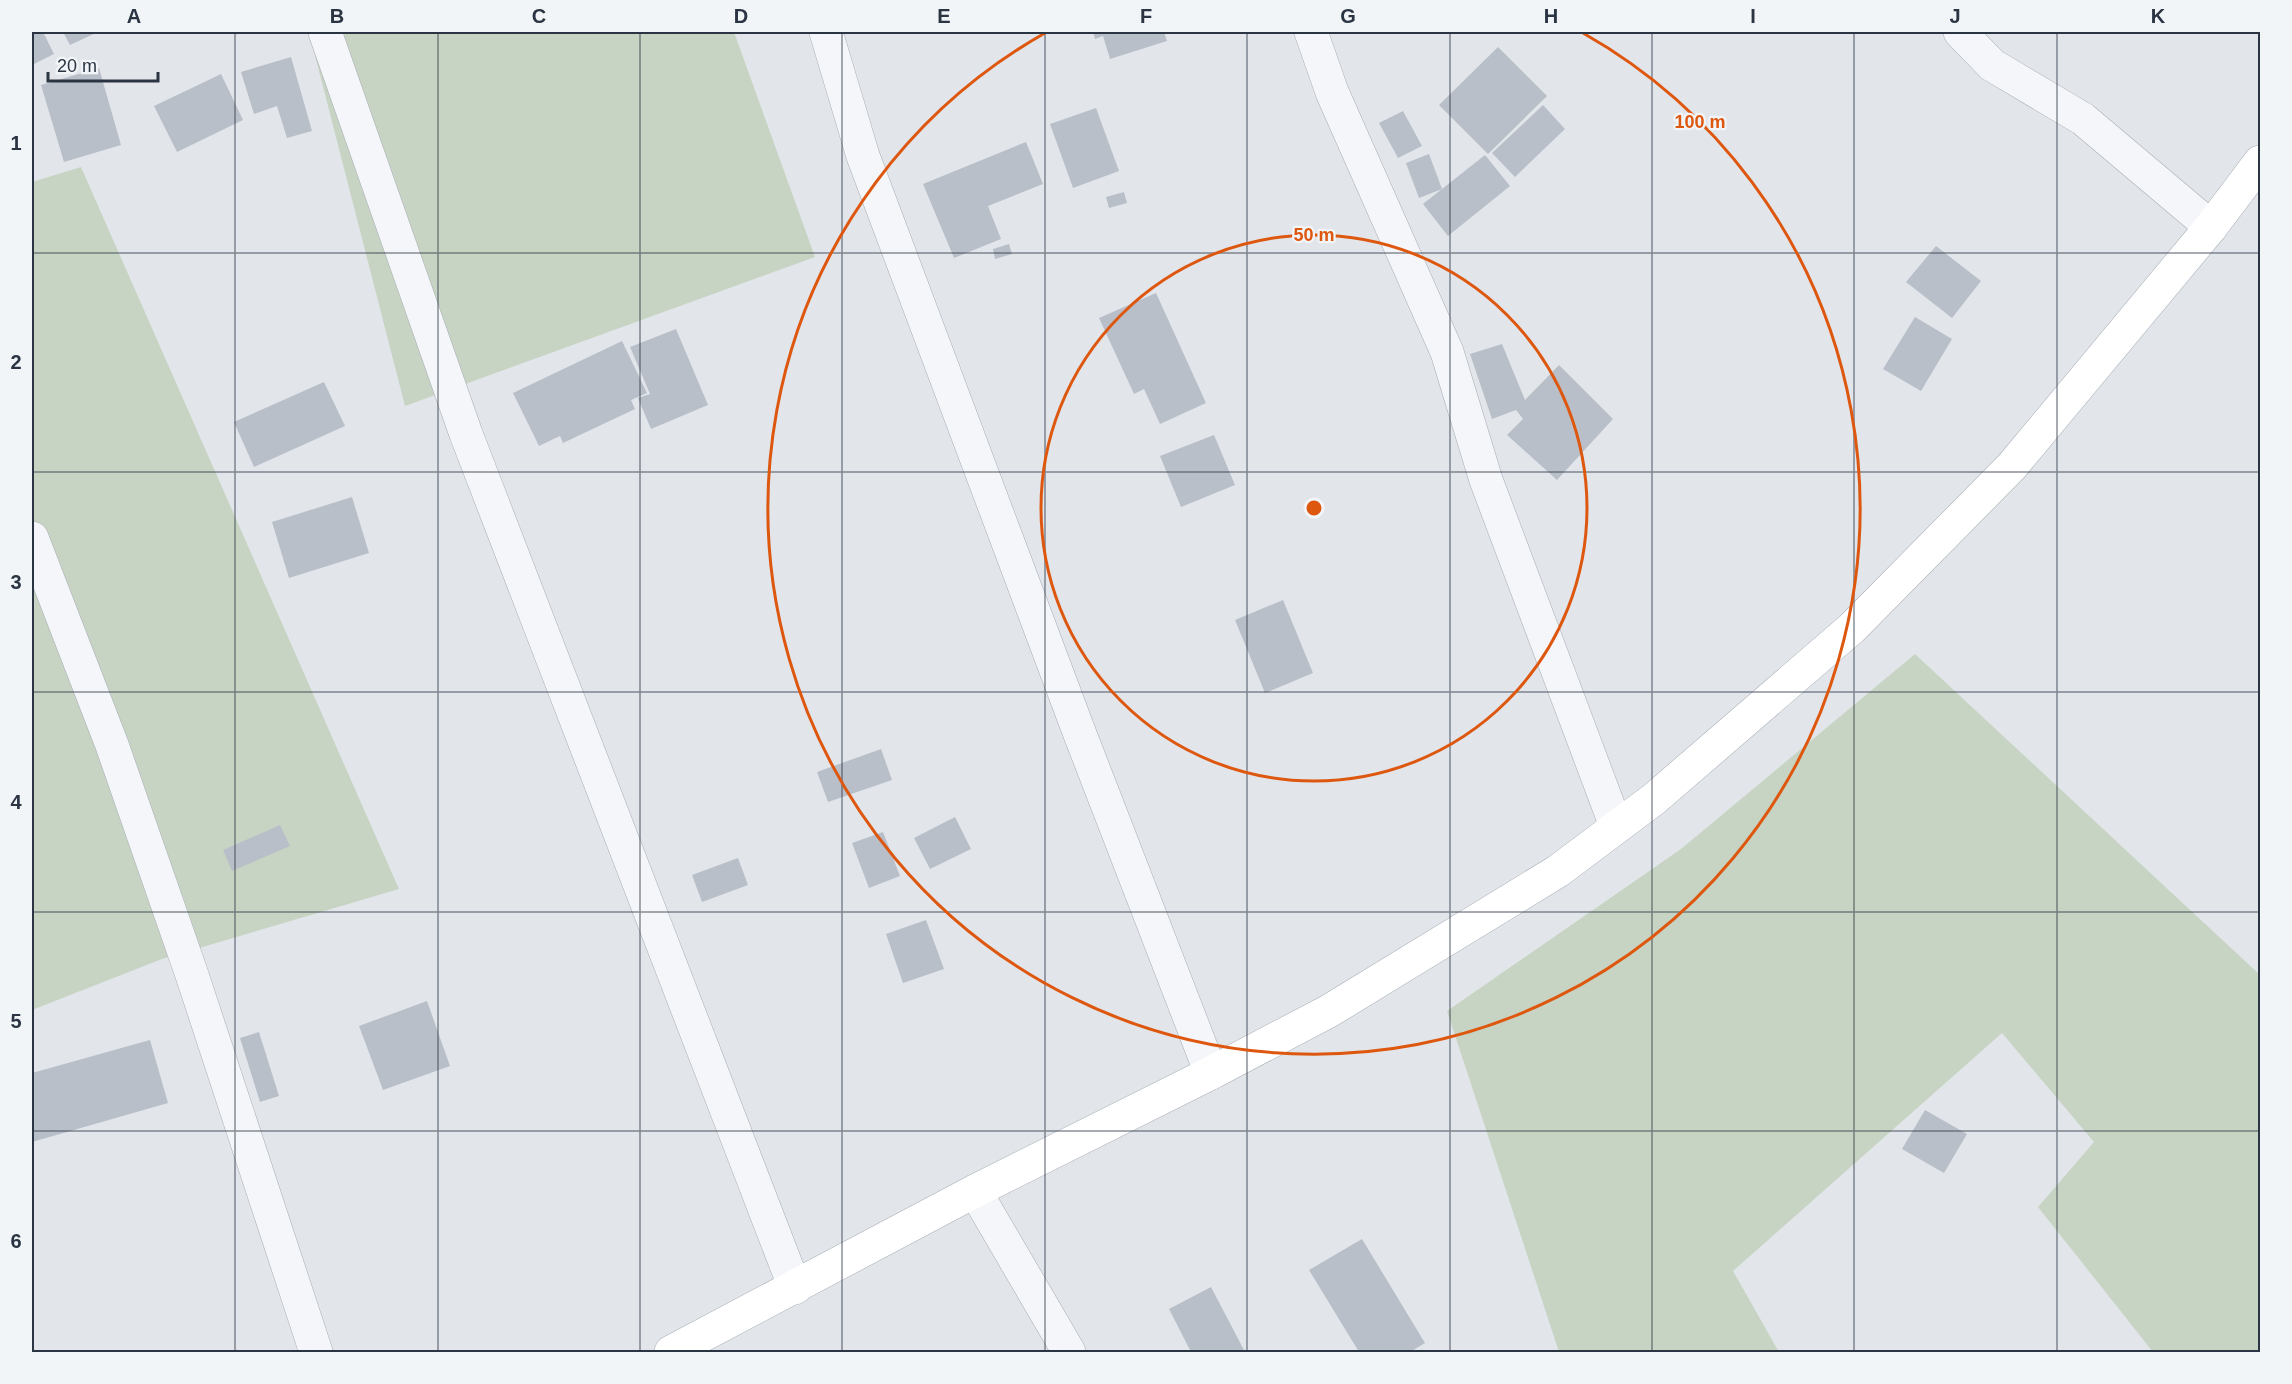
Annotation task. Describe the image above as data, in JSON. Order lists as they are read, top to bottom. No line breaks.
{"scale_bar":"20 m","grid":{"columns":["A","B","C","D","E","F","G","H","I","J","K"],"rows":["1","2","3","4","5","6"]},"rings":["100 m","50 m"]}
